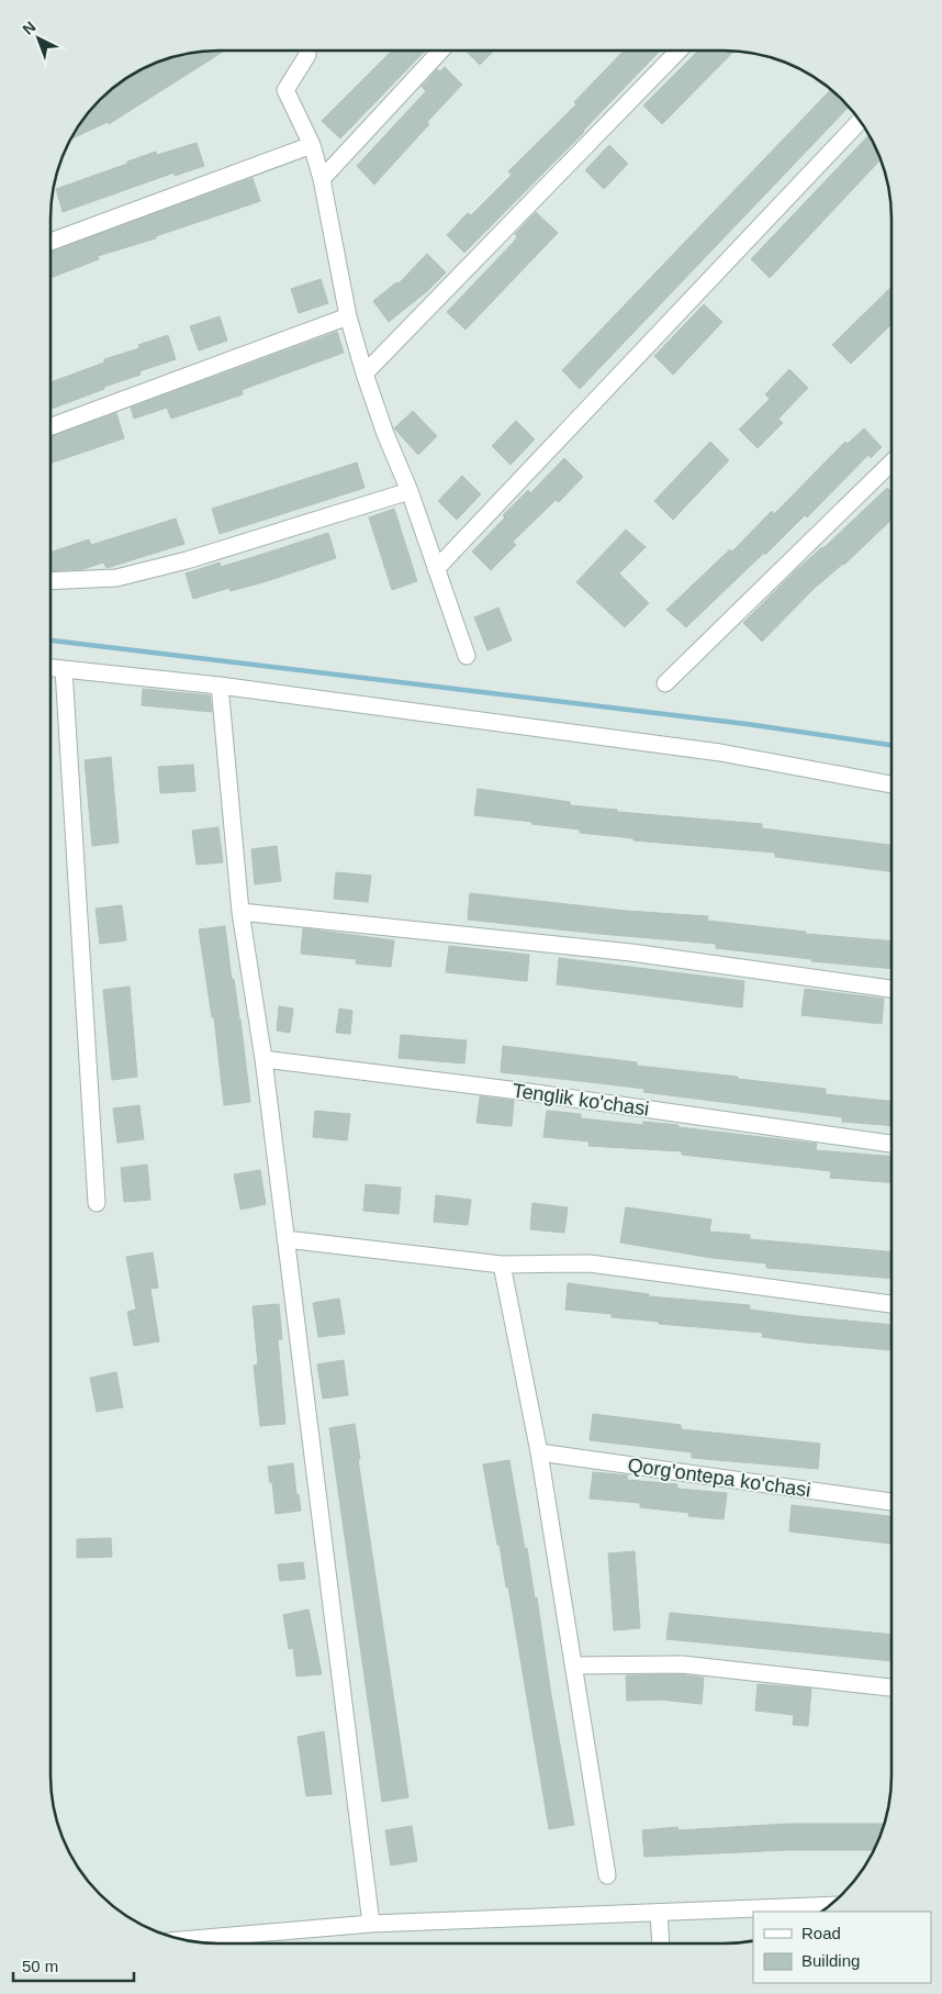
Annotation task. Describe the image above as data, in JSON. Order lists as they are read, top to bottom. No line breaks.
{"streets":{"street":["Tenglik ko'chasi","Qorg'ontepa ko'chasi"]},"legend":["Road","Building"],"scale_bar":"50 m","north":"top left"}
